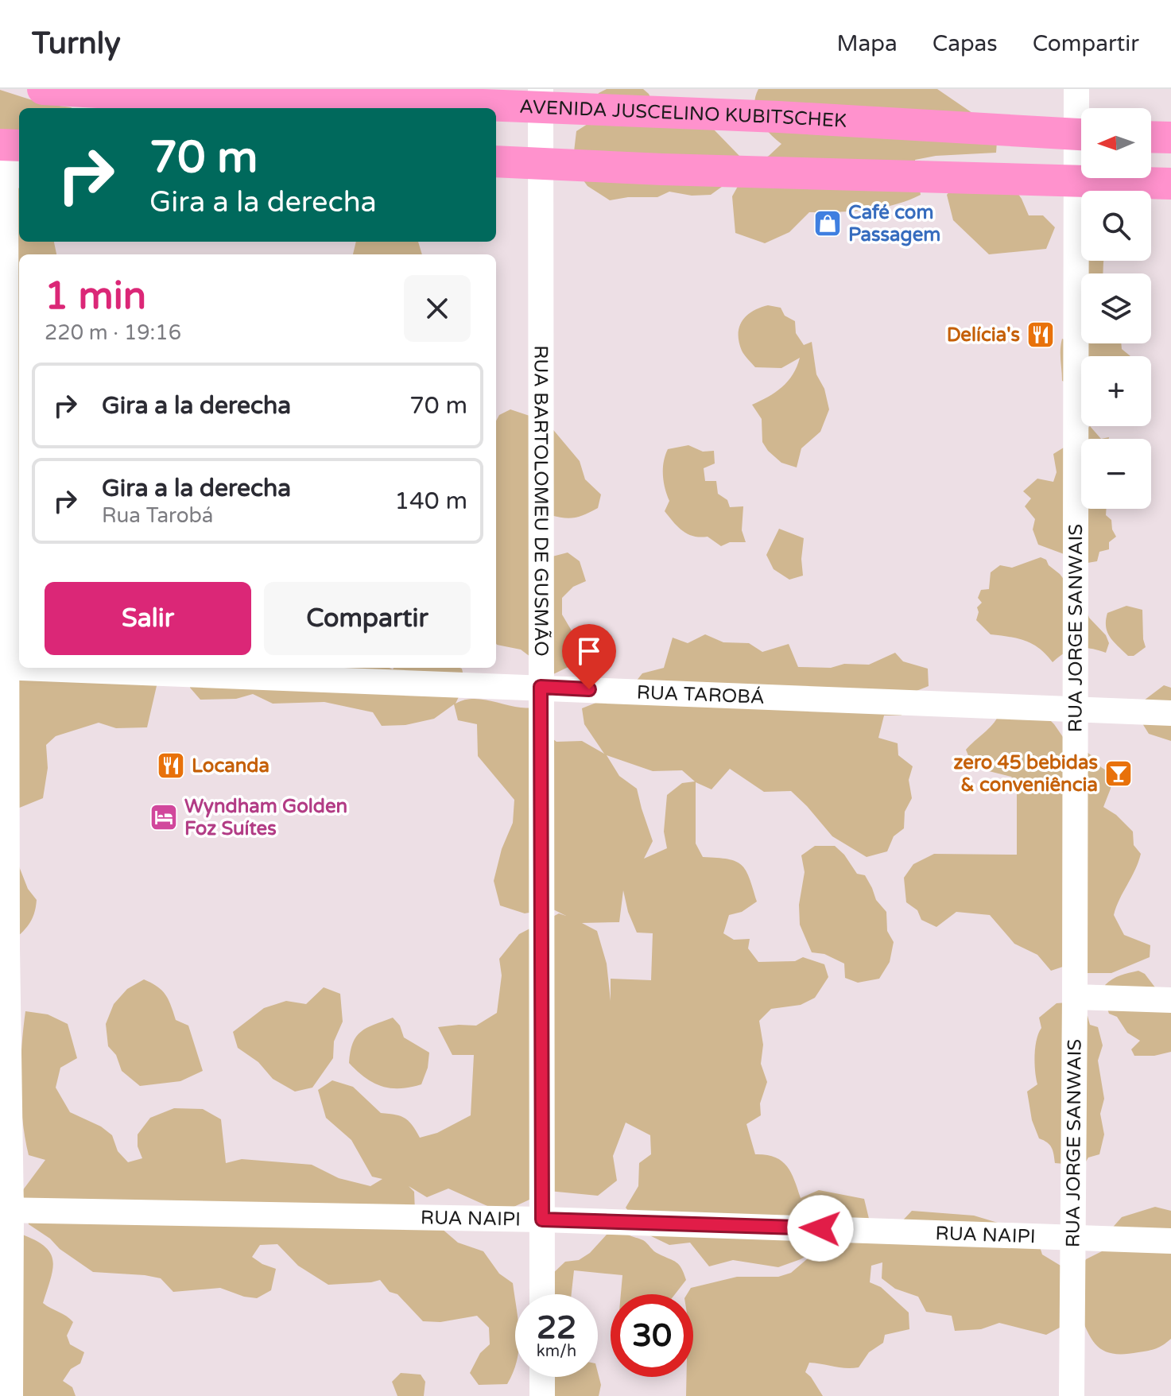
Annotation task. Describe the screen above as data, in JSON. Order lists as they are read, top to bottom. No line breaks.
{"streets":{"main road":["AVENIDA JUSCELINO KUBITSCHEK"],"street":["RUA BARTOLOMEU DE GUSMÃO","RUA JORGE SANWAIS","RUA TAROBÁ","RUA NAIPI"]},"crossings":[["AVENIDA JUSCELINO KUBITSCHEK","RUA BARTOLOMEU DE GUSMÃO"],["RUA BARTOLOMEU DE GUSMÃO","RUA TAROBÁ"],["RUA BARTOLOMEU DE GUSMÃO","RUA NAIPI"],["RUA JORGE SANWAIS","RUA TAROBÁ"],["RUA JORGE SANWAIS","RUA NAIPI"]],"places":{"shop":["Café com Passagem"],"restaurant":["Delícia's","Locanda"],"bar":["zero 45 bebidas & conveniência"],"hotel":["Wyndham Golden Foz Suítes"]},"north":"left","page":{"header":"Turnly","nav":["Mapa","Capas","Compartir"],"map_buttons":["+","−"],"turn":["70 m","Gira a la derecha"],"heading":["1 min","220 m · 19:16"],"list":[{"name":"Gira a la derecha","value":"70 m"},{"name":"Gira a la derecha","note":"Rua Tarobá","value":"140 m"}],"buttons":["Salir","Compartir"],"speed":"22 km/h","limit":"30"}}
